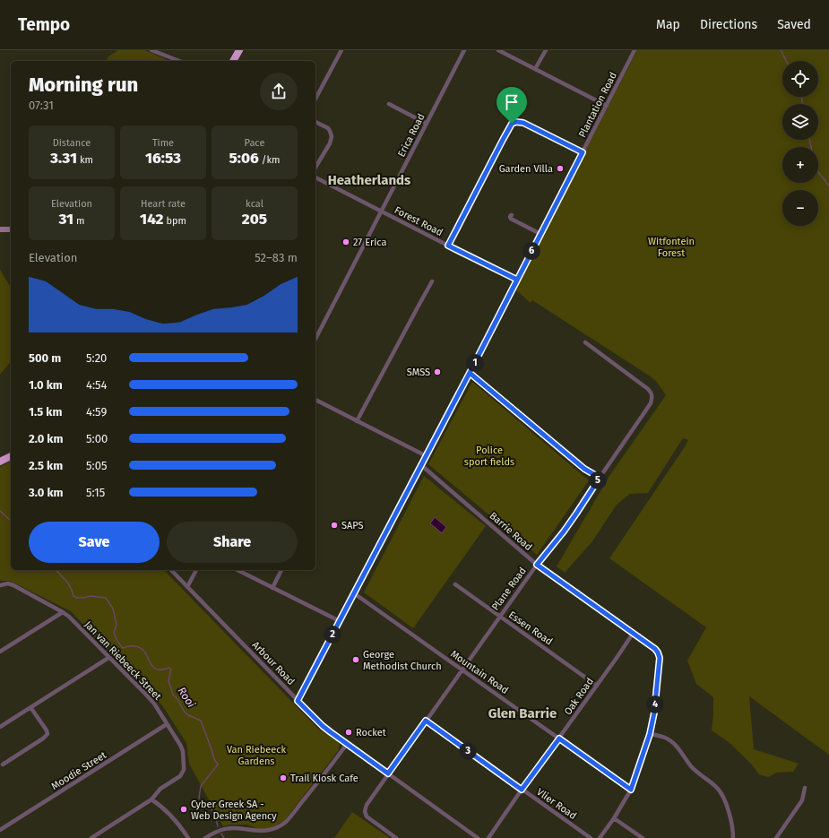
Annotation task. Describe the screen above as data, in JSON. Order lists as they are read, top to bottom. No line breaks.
{"streets":{"street":["Plantation Road","Erica Road","Forest Road","Barrie Road","Plane Road","Essen Road","Jan van Riebeeck Street","Arbour Road","Mountain Road","Oak Road","Moodie Street","Vlier Road"]},"crossings":[["Plantation Road","Forest Road"],["Plantation Road","Barrie Road"],["Plantation Road","Arbour Road"],["Plantation Road","Mountain Road"],["Erica Road","Forest Road"],["Barrie Road","Plane Road"],["Barrie Road","Mountain Road"],["Barrie Road","Oak Road"],["Plane Road","Essen Road"],["Plane Road","Arbour Road"],["Plane Road","Mountain Road"],["Plane Road","Vlier Road"],["Essen Road","Oak Road"],["Jan van Riebeeck Street","Moodie Street"],["Mountain Road","Oak Road"],["Oak Road","Vlier Road"]],"districts":["Heatherlands","Glen Barrie"],"water":["Rooi"],"parks":["Witfontein Forest","Police sport fields","Van Riebeeck Gardens"],"places":["Garden Villa","27 Erica","SMSS","SAPS","George Methodist Church","Rocket","Trail Kiosk Cafe","Cyber Greek SA - Web Design Agency"],"page":{"header":"Tempo","nav":["Map","Directions","Saved"],"map_buttons":["+","−"],"heading":["Morning run","07:31"],"stats":[["Distance","3.31 km"],["Time","16:53"],["Pace","5:06 /km"],["Elevation","31 m"],["Heart rate","142 bpm"],["kcal","205"]],"pins":["6","1","5","2","4","3"],"chart":["Elevation","52–83 m"],"list":[{"name":"500 m","note":"5:20"},{"name":"1.0 km","note":"4:54"},{"name":"1.5 km","note":"4:59"},{"name":"2.0 km","note":"5:00"},{"name":"2.5 km","note":"5:05"},{"name":"3.0 km","note":"5:15"}],"buttons":["Save","Share"]}}
